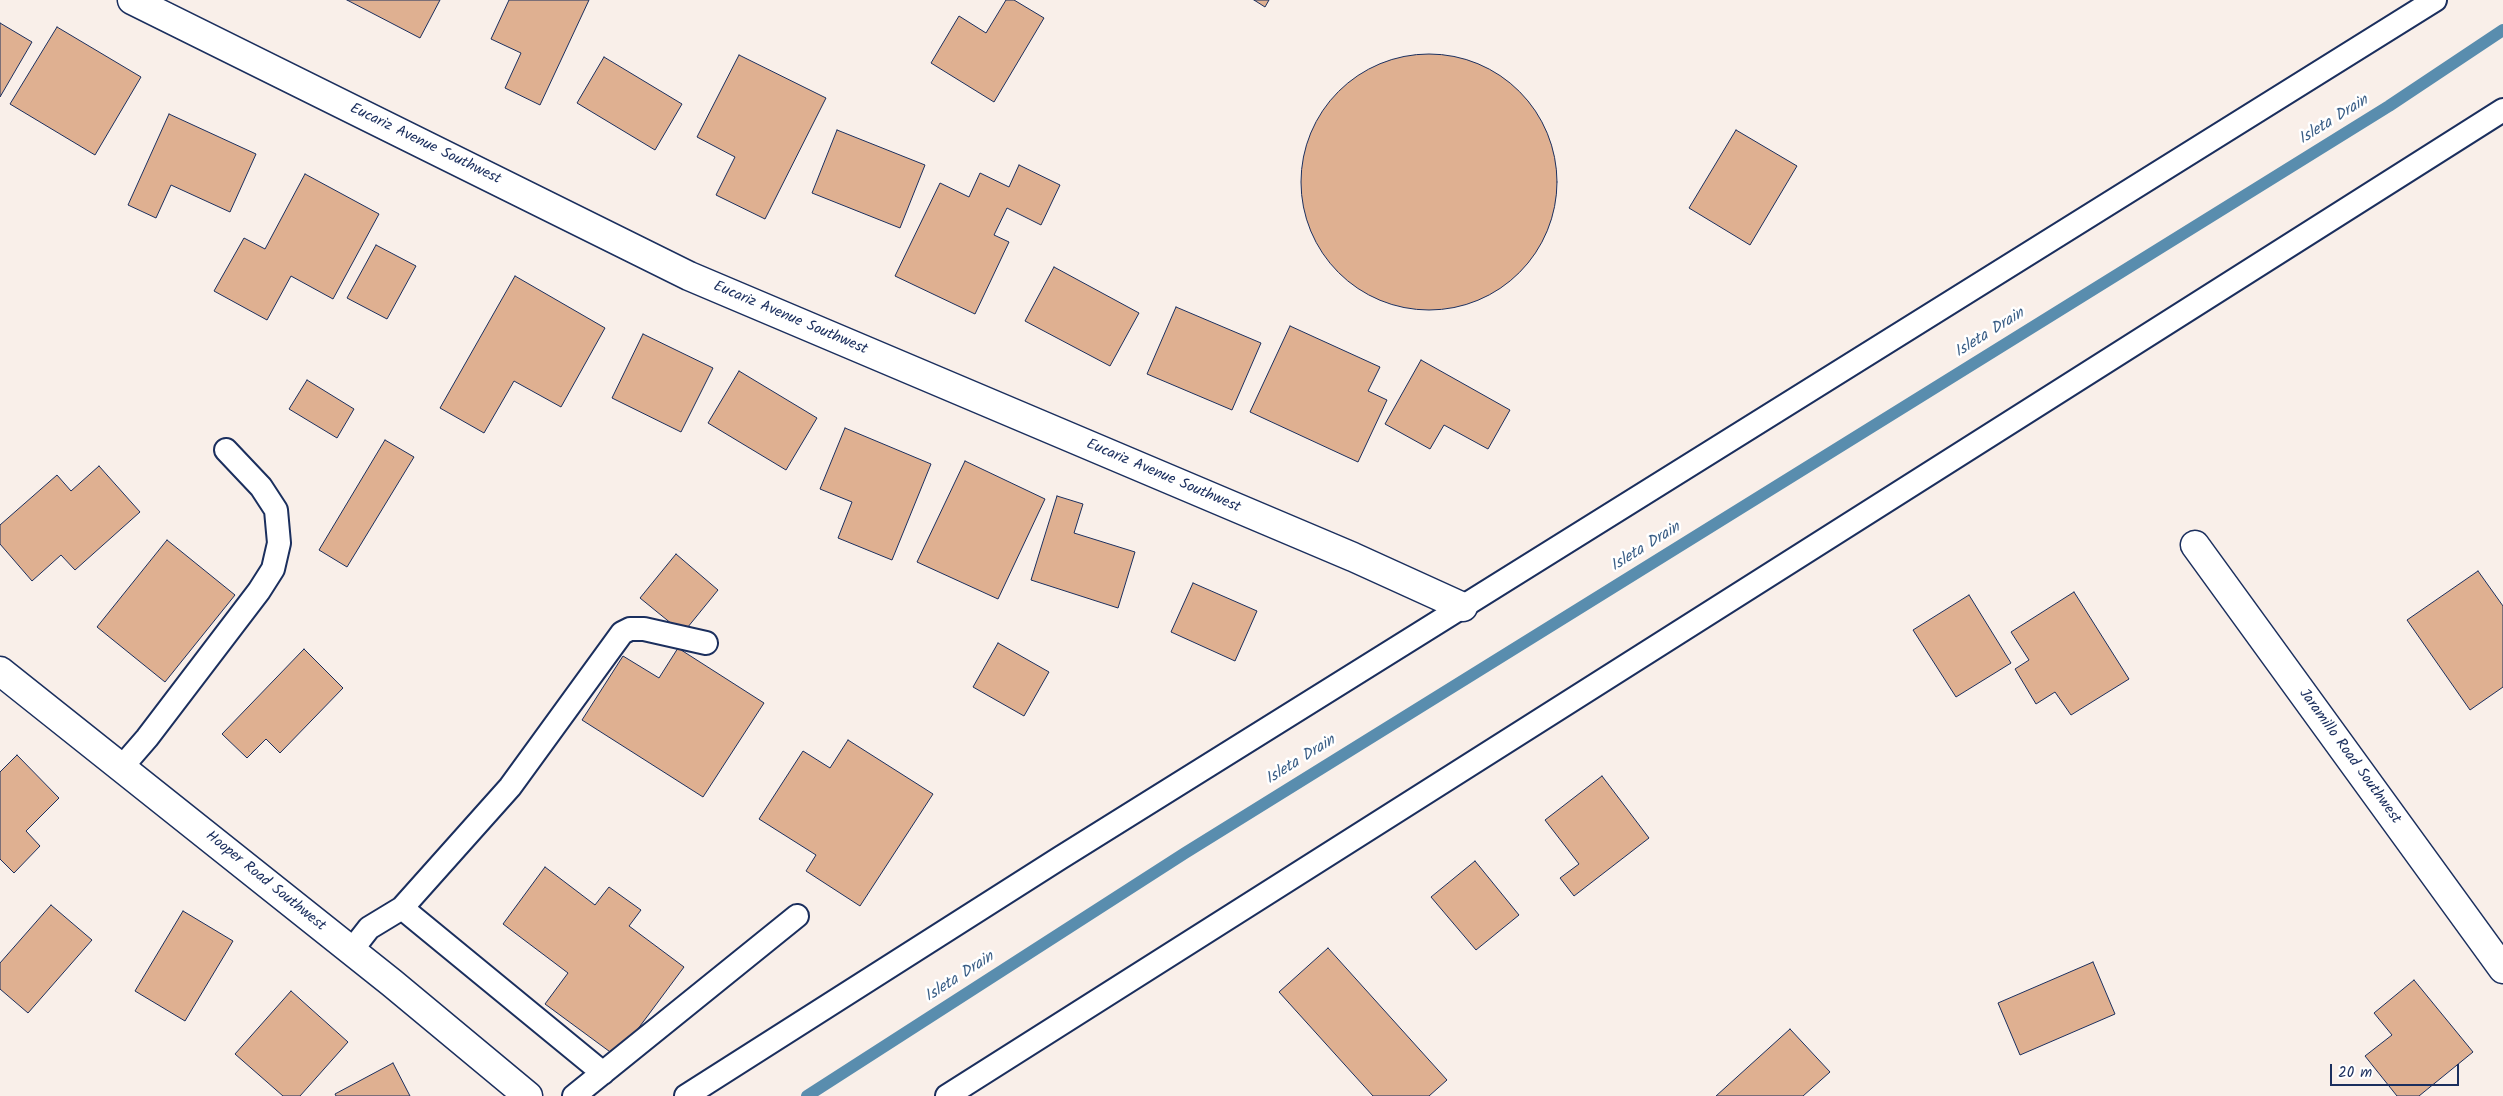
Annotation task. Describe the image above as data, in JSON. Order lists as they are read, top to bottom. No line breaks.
{"streets":{"street":["Eucariz Avenue Southwest","Jaramillo Road Southwest","Hooper Road Southwest"]},"water":["Isleta Drain"],"scale_bar":"20 m"}
